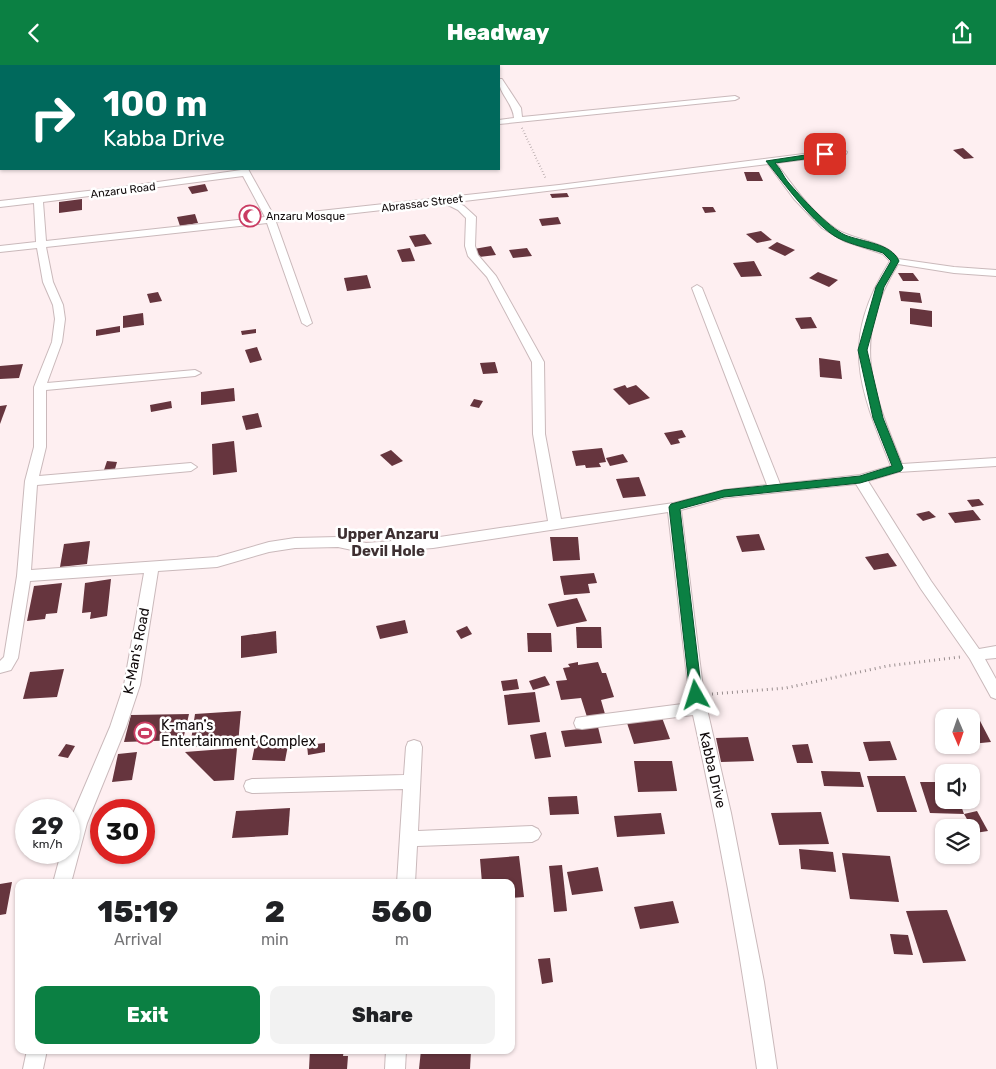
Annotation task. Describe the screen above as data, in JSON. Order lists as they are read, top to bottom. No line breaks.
{"streets":{"street":["Anzaru Road","Abrassac Street","K-Man's Road","Kabba Drive"]},"districts":["Upper Anzaru Devil Hole"],"places":{"mosque":["Anzaru Mosque"],"sports":["K-man's Entertainment Complex"]},"north":"bottom","page":{"header":"Headway","turn":["100 m","Kabba Drive"],"speed":"29 km/h","limit":"30","eta":["15:19","Arrival","2","min","560","m"],"buttons":["Exit","Share"]}}
